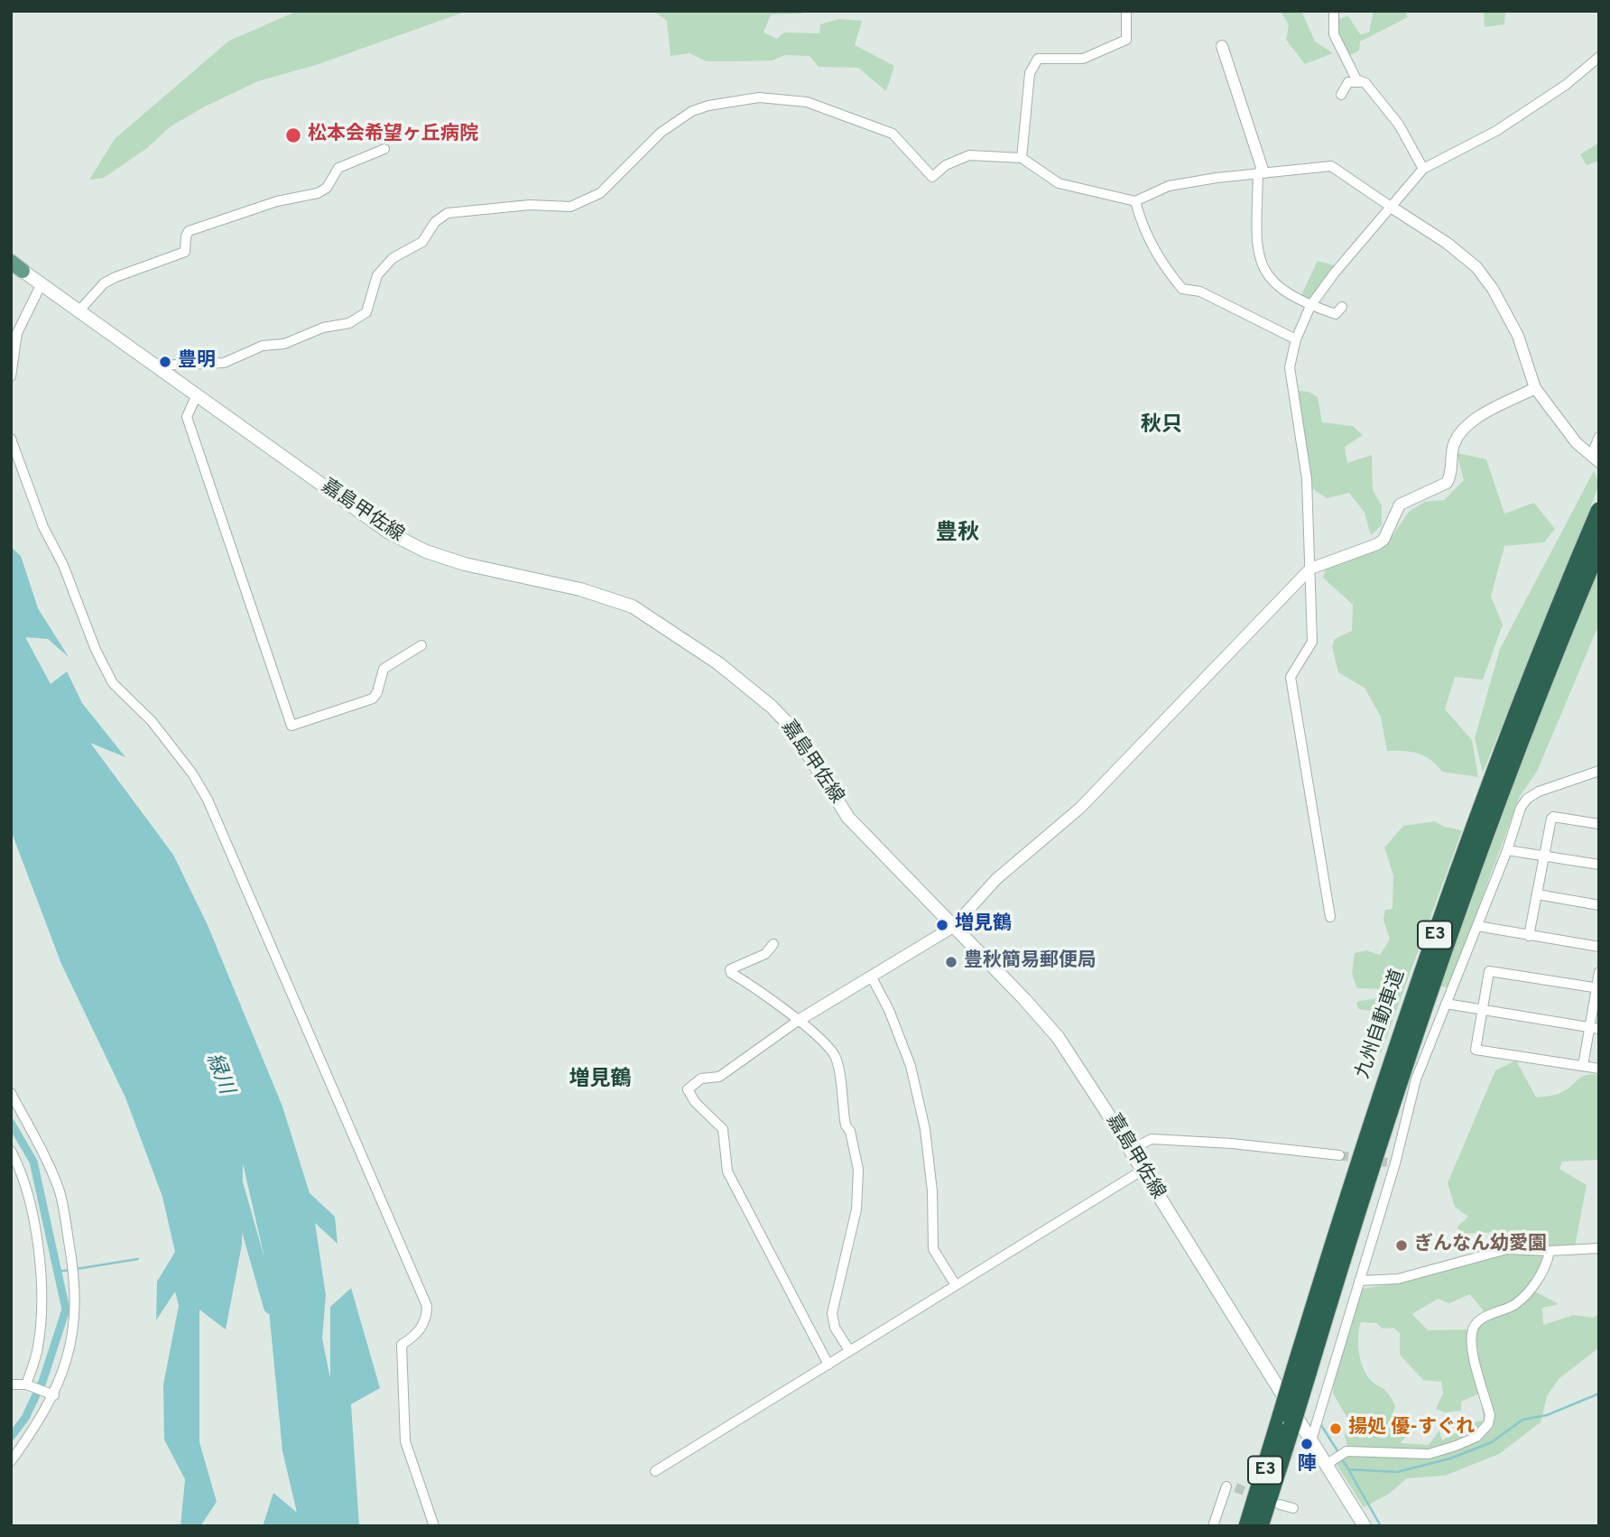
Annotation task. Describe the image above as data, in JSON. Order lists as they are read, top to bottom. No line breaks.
{"streets":{"highway":["E3","九州自動車道"],"main road":["嘉島甲佐線"]},"districts":["秋只","豊秋","増見鶴"],"water":["緑川"],"places":["松本会希望ヶ丘病院","豊明","増見鶴","豊秋簡易郵便局","ぎんなん幼愛園","揚処 優-すぐれ","陣"]}
